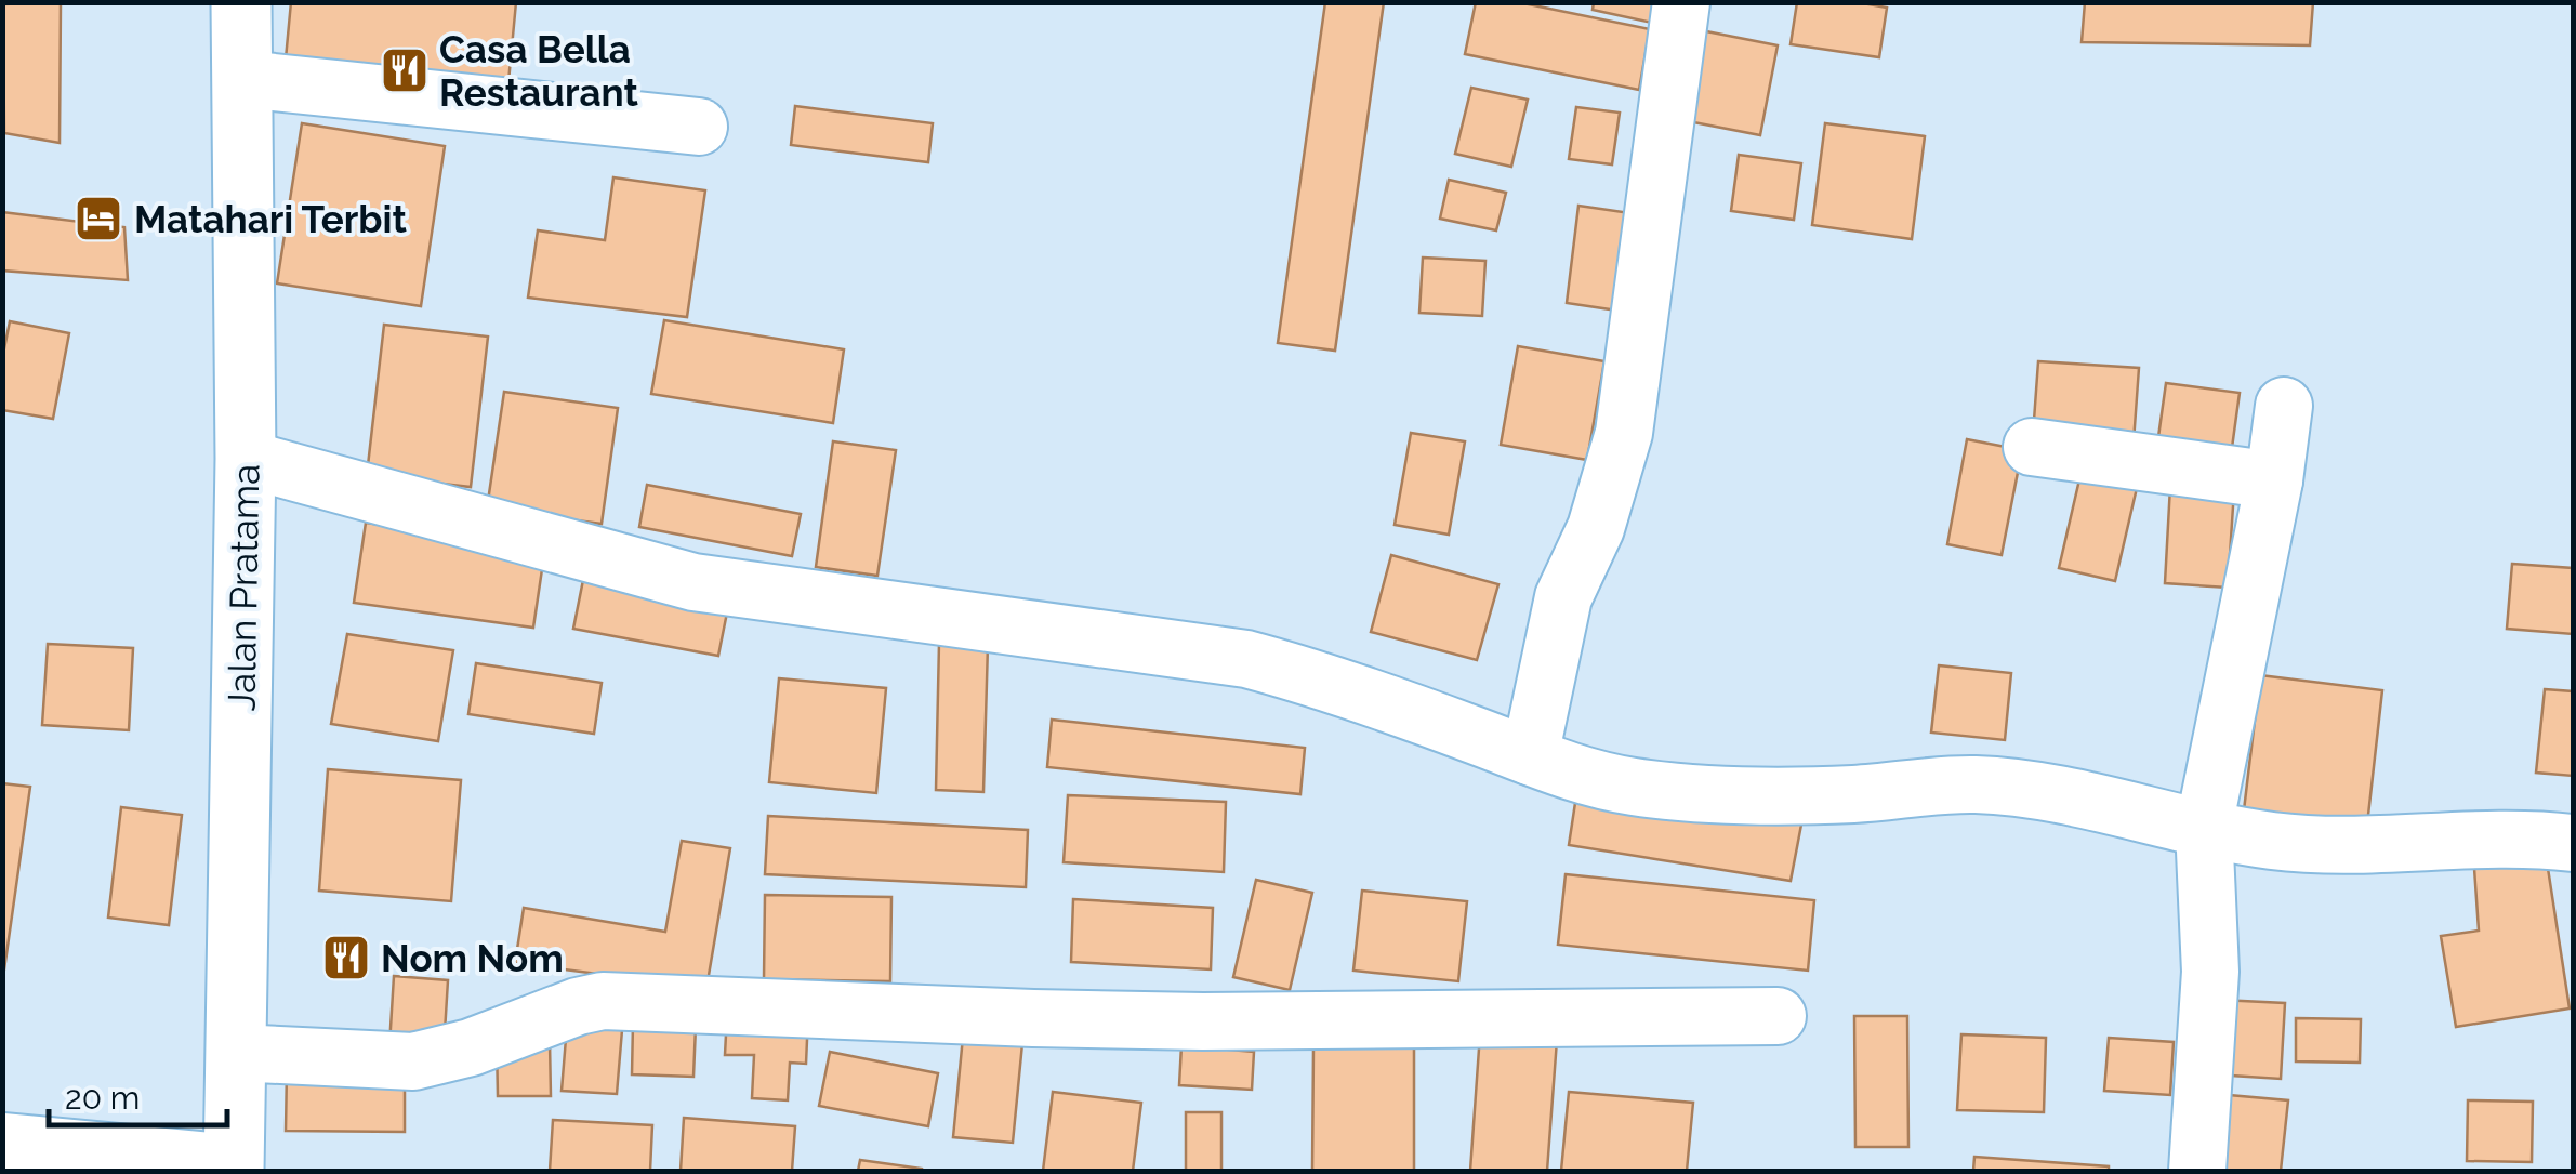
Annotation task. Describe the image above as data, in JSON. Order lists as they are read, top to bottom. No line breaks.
{"streets":{"street":["Jalan Pratama"]},"places":{"restaurant":["Casa Bella Restaurant","Nom Nom"],"hotel":["Matahari Terbit"]},"scale_bar":"20 m"}
